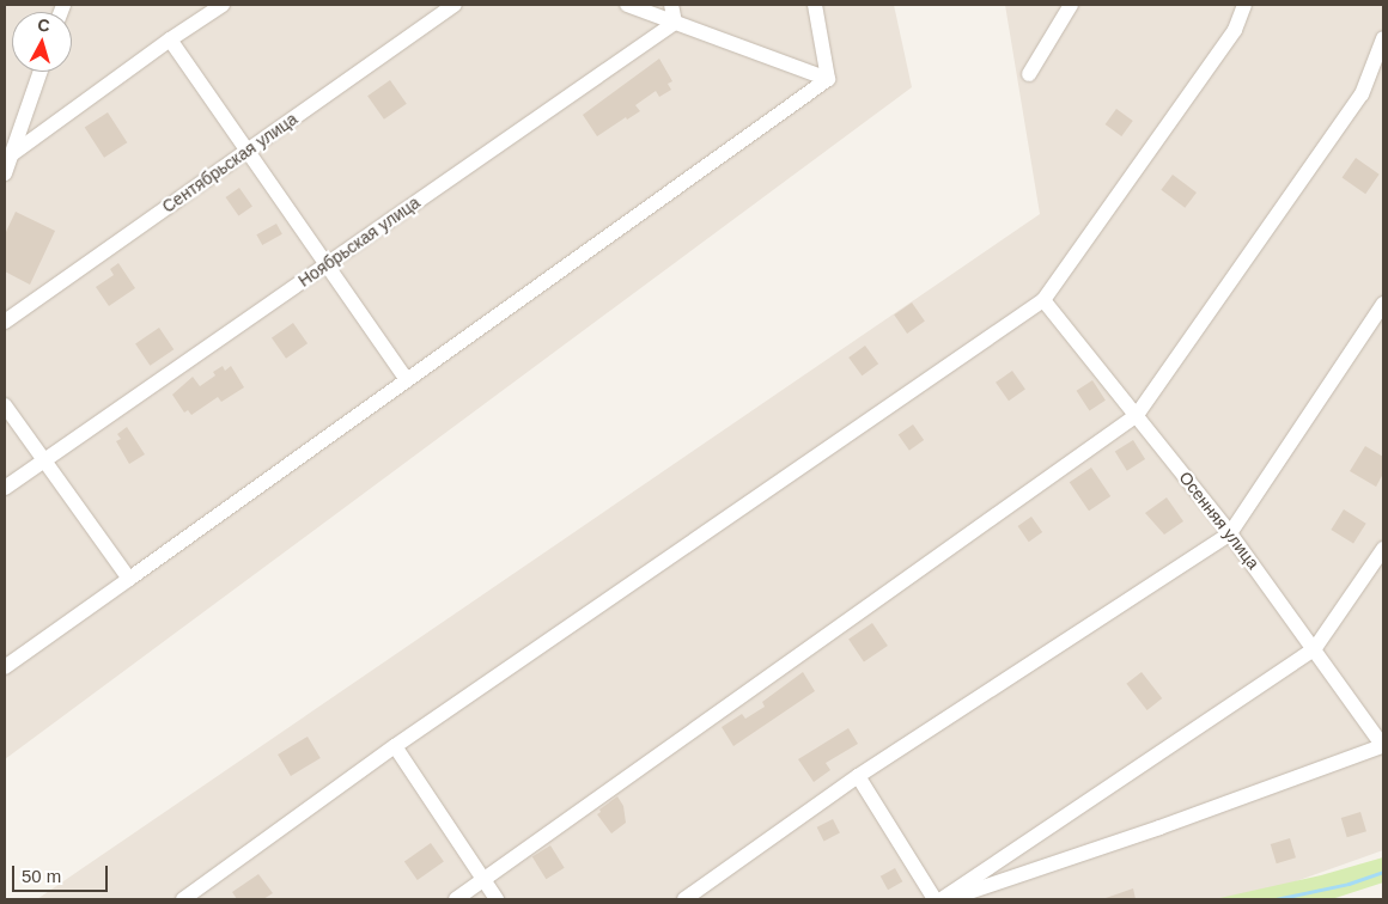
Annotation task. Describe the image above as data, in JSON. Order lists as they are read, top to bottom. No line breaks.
{"streets":{"street":["Сентябрьская улица","Ноябрьская улица","Осенняя улица"]},"scale_bar":"50 m","north":"top"}
